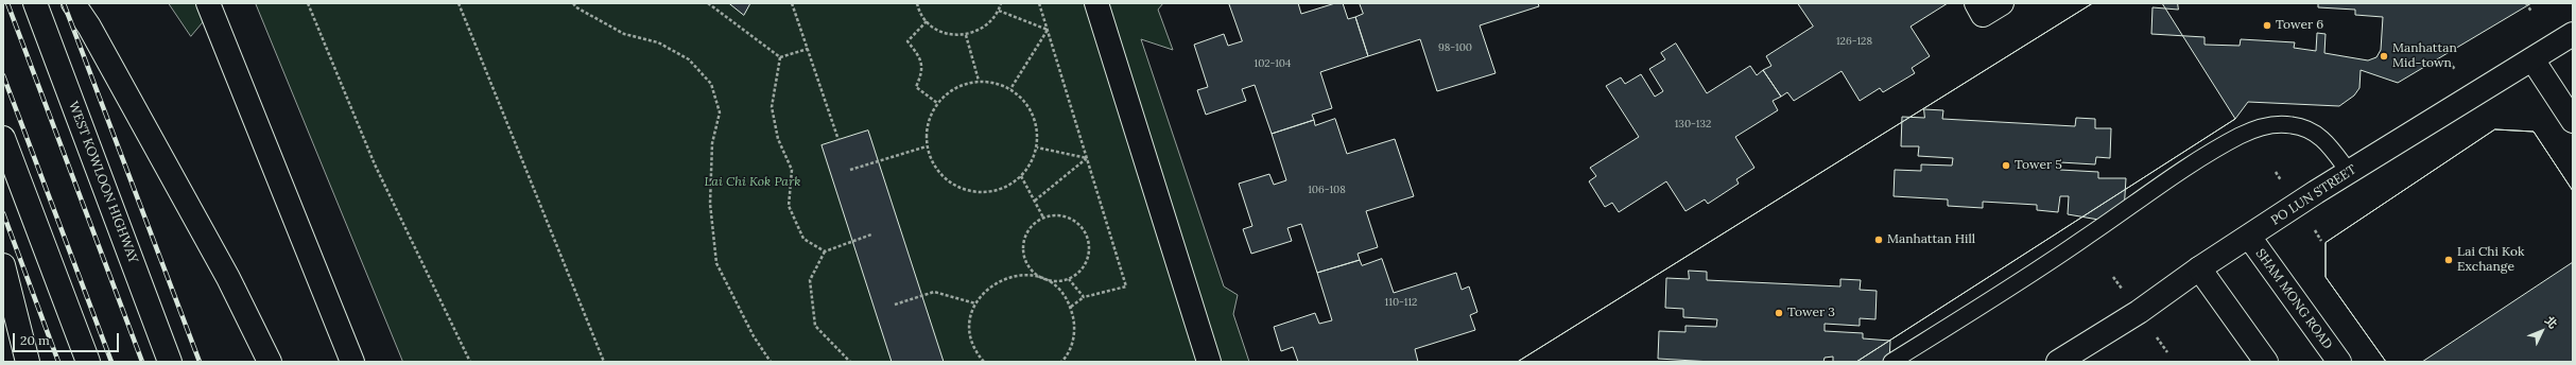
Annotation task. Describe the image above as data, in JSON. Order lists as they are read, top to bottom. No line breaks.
{"streets":{"main road":["WEST KOWLOON HIGHWAY","PO LUN STREET","SHAM MONG ROAD"]},"crossings":[["PO LUN STREET","SHAM MONG ROAD"]],"parks":["Lai Chi Kok Park"],"places":["Tower 6","Manhattan Mid-town","Tower 5","Manhattan Hill","Lai Chi Kok Exchange","Tower 3"],"house_numbers":["126-128","98-100","102-104","130-132","106-108","110-112"],"scale_bar":"20 m","north":"top right"}
